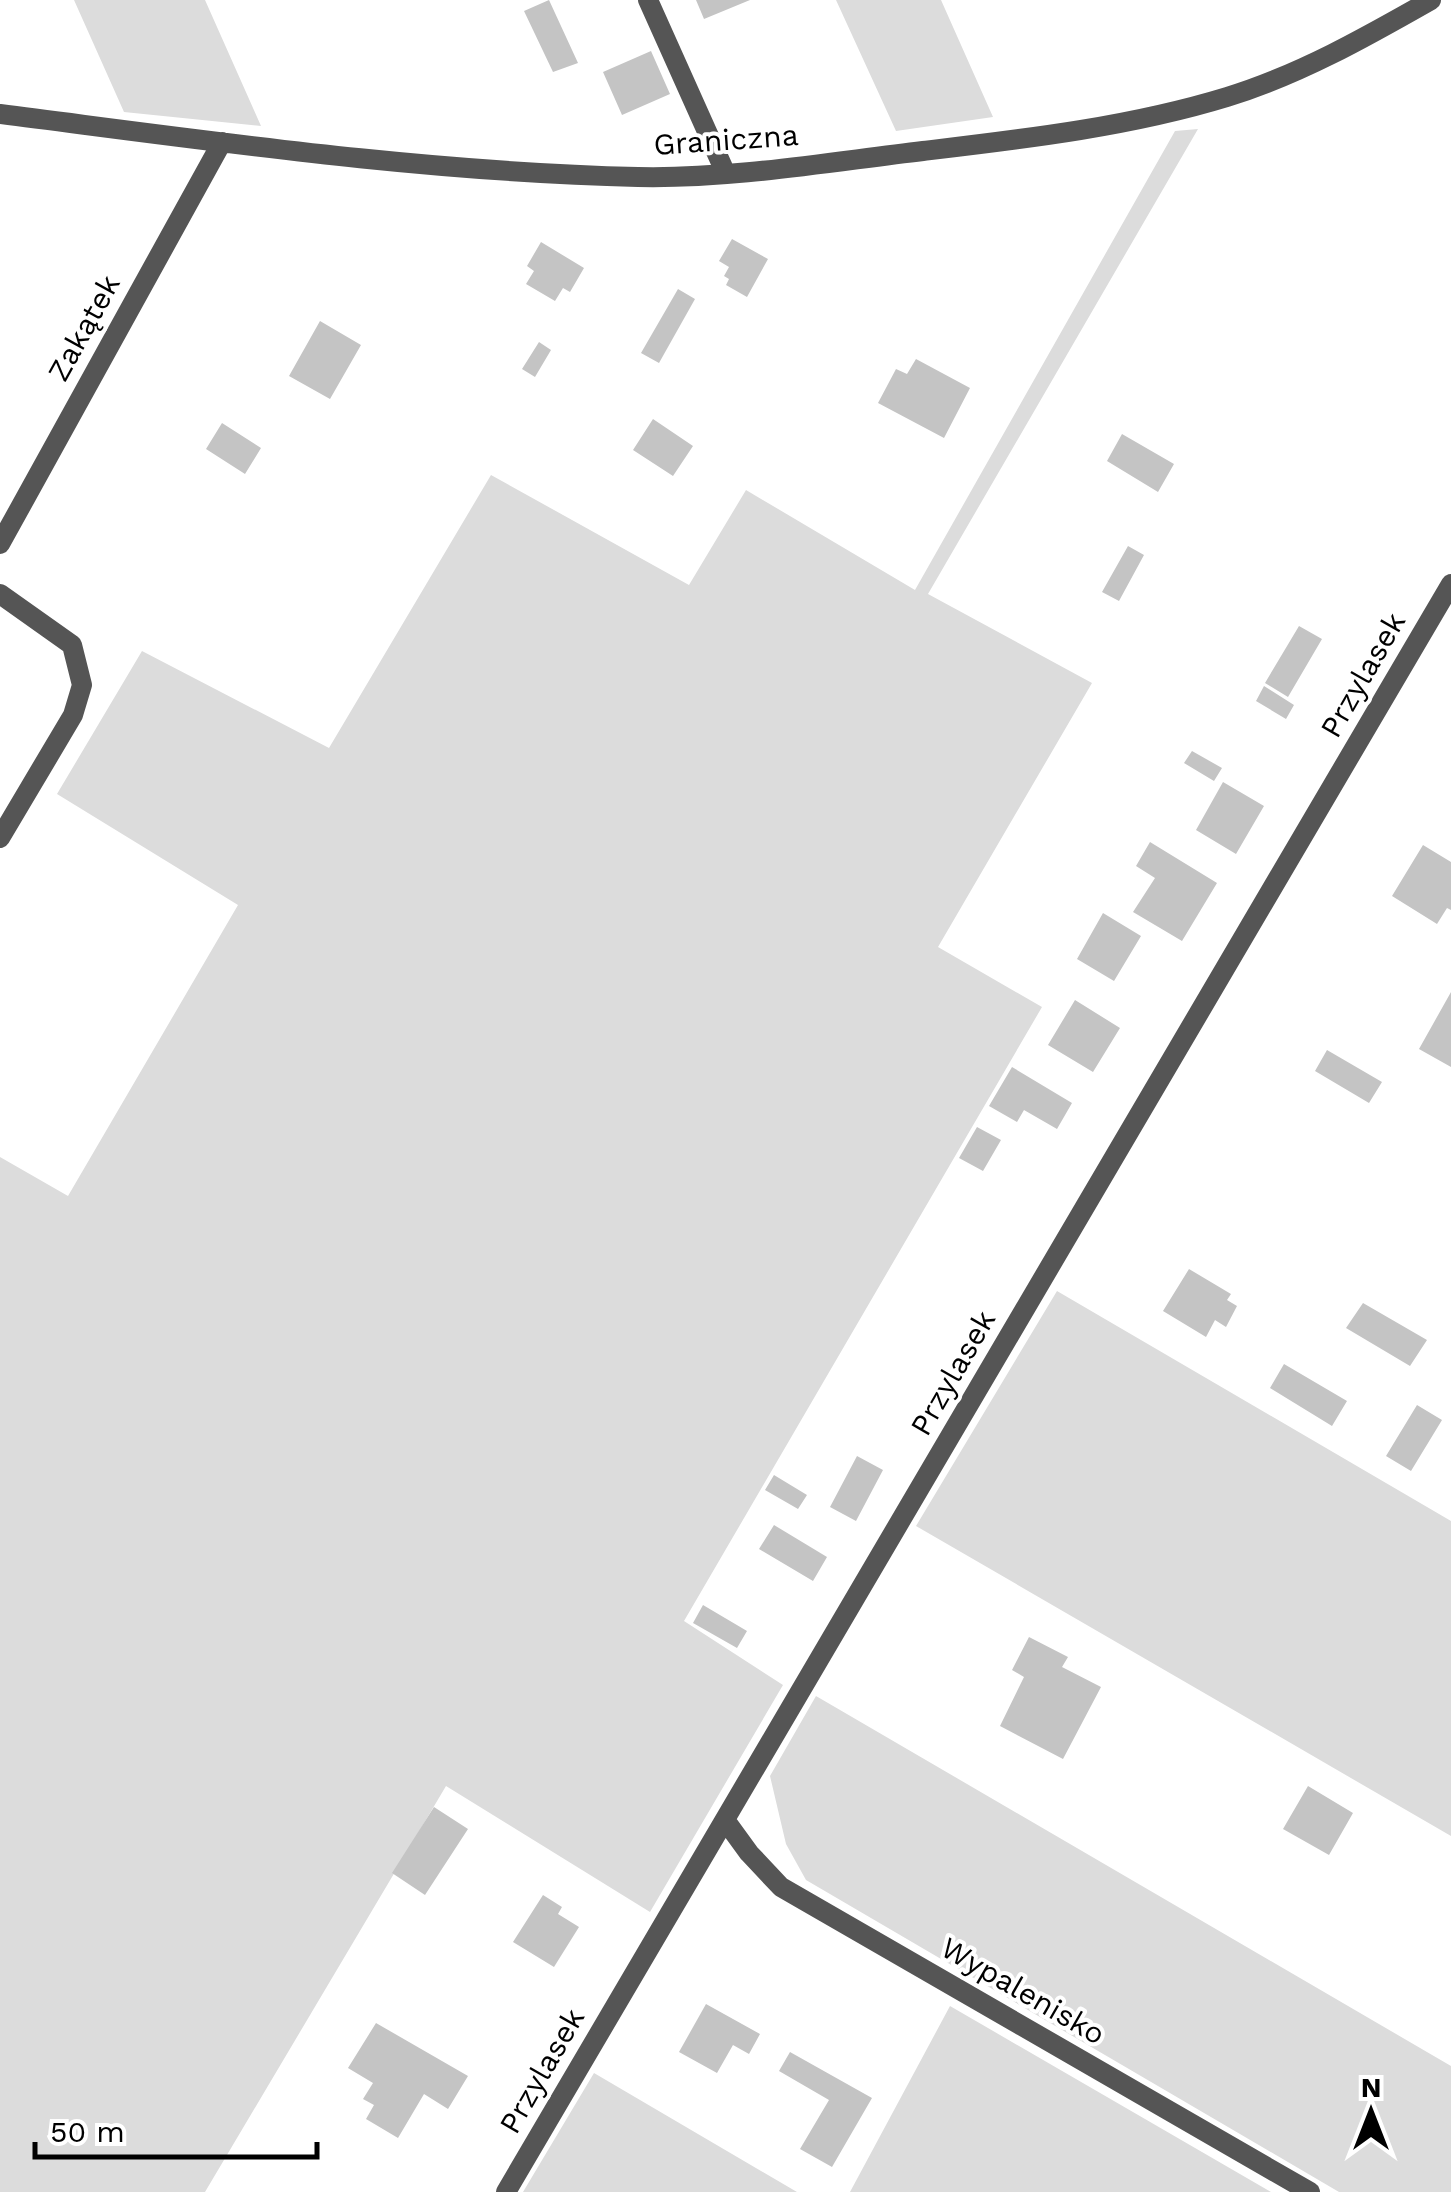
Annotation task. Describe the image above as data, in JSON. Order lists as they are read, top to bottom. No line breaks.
{"streets":{"street":["Graniczna","Zakątek","Przylasek","Wypalenisko"]},"crossings":[["Graniczna","Zakątek"],["Przylasek","Wypalenisko"]],"scale_bar":"50 m","north":"top"}
